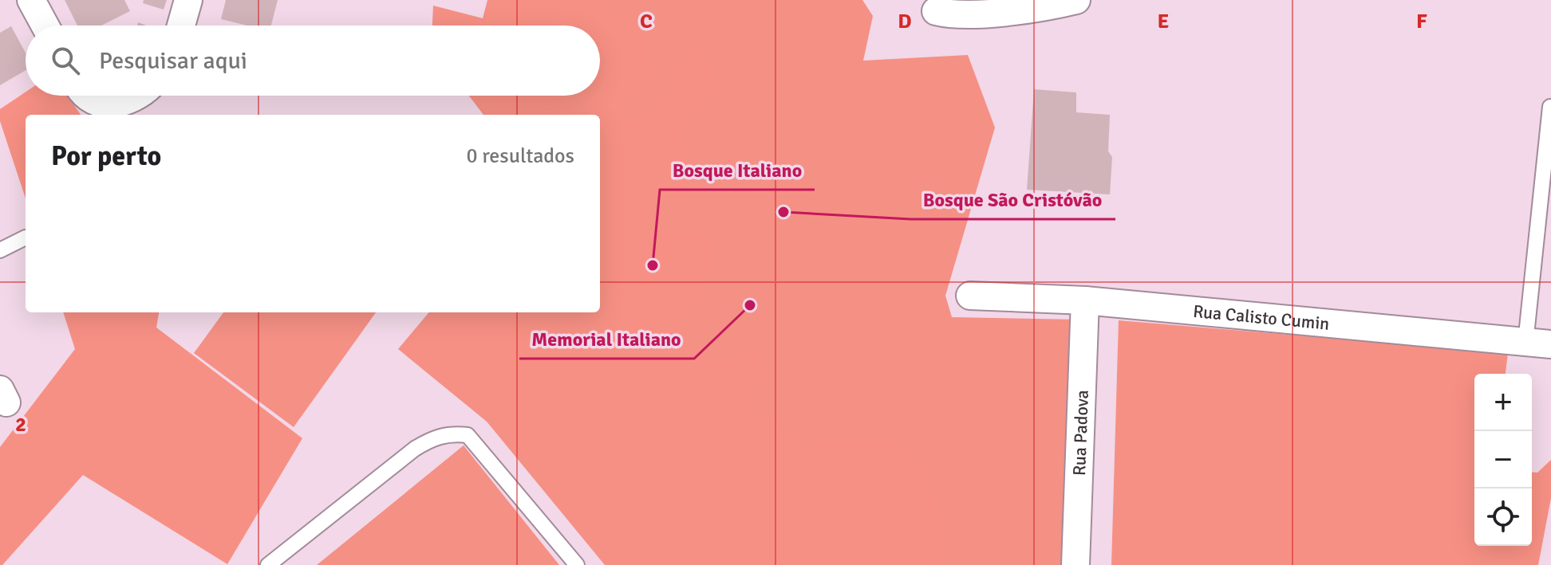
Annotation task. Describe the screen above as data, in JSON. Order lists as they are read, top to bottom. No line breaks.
{"streets":{"street":["Rua Calisto Cumin","Rua Padova"]},"crossings":[["Rua Calisto Cumin","Rua Padova"]],"places":["Bosque São Cristóvão","Bosque Italiano","Memorial Italiano"],"page":{"search":"Pesquisar aqui","heading":["Por perto","0 resultados"],"map_buttons":["+","−"]},"grid":{"columns":["C","D","E","F"],"rows":["2"]}}
